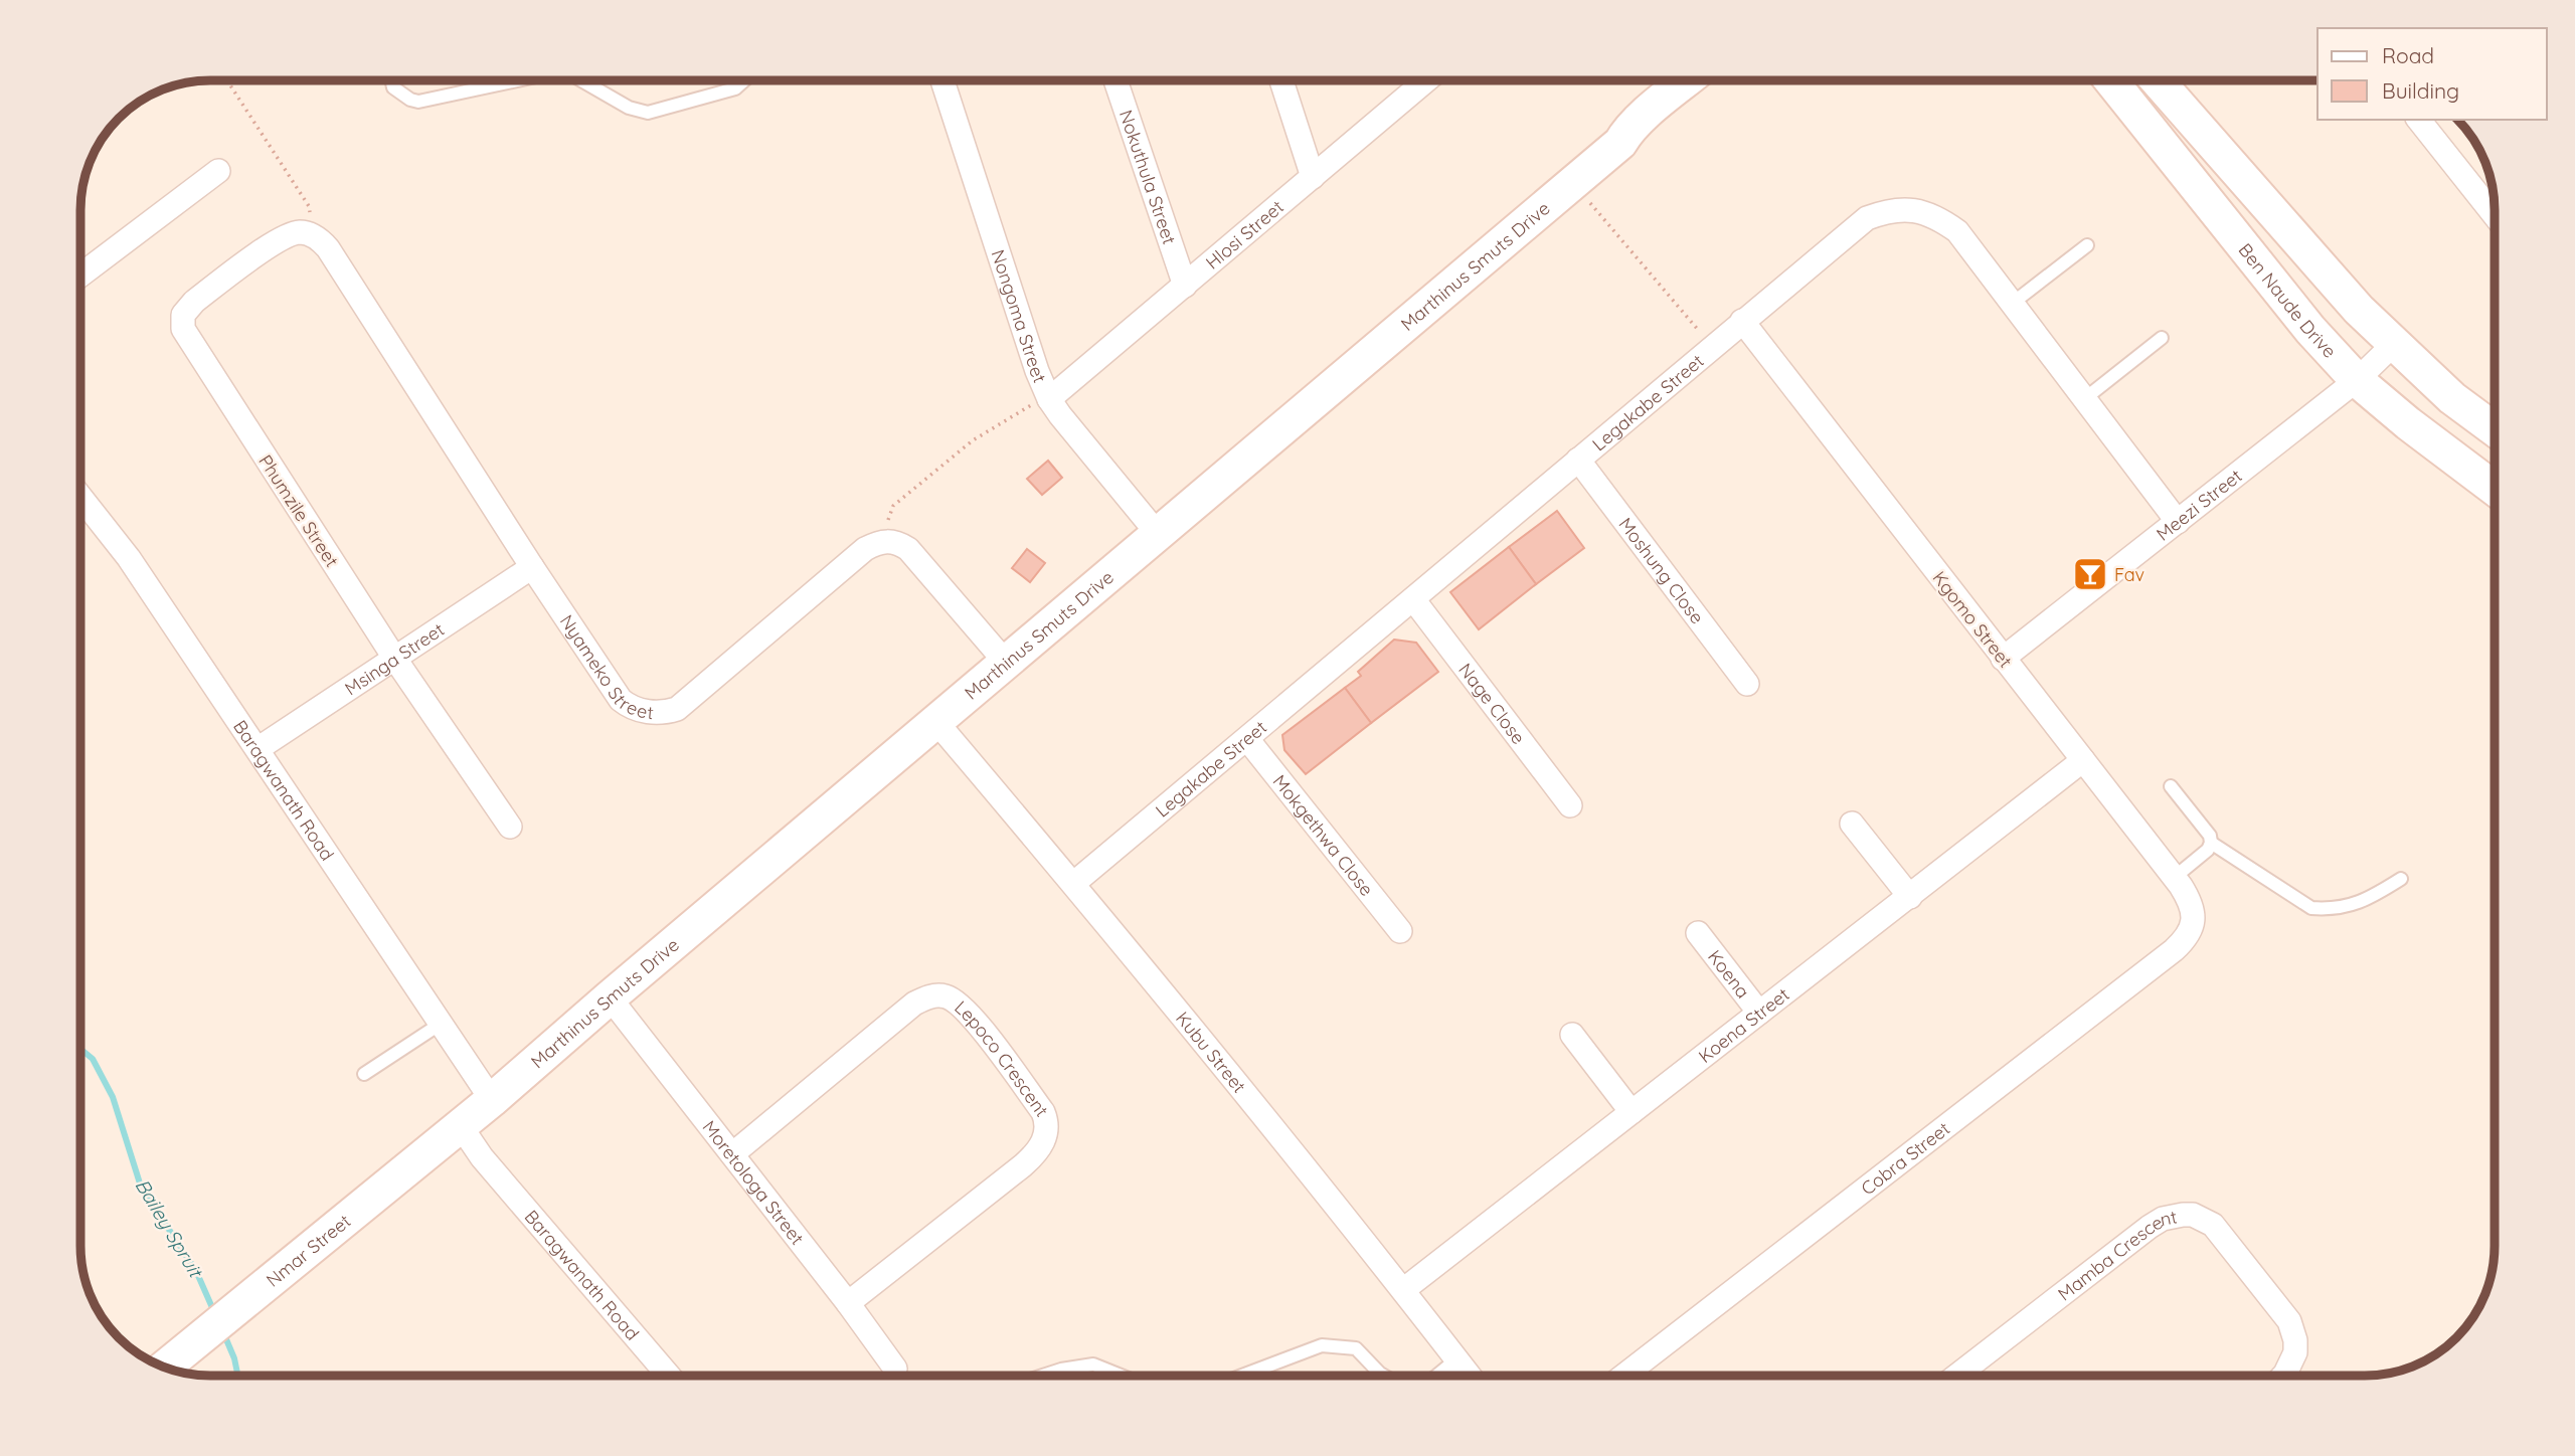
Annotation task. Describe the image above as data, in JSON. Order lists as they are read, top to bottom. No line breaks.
{"streets":{"street":["Nokuthula Street","Hlosi Street","Marthinus Smuts Drive","Ben Naude Drive","Nongoma Street","Legakabe Street","Meezi Street","Phumzile Street","Moshung Close","Kgomo Street","Msinga Street","Nyameko Street","Nage Close","Baragwanath Road","Mokgethwa Close","Koena","Koena Street","Kubu Street","Lepoco Crescent","Cobra Street","Moretologa Street","Nmar Street","Mamba Crescent"]},"crossings":[["Nokuthula Street","Hlosi Street"],["Hlosi Street","Nongoma Street"],["Marthinus Smuts Drive","Nongoma Street"],["Marthinus Smuts Drive","Baragwanath Road"],["Marthinus Smuts Drive","Kubu Street"],["Marthinus Smuts Drive","Moretologa Street"],["Marthinus Smuts Drive","Nmar Street"],["Ben Naude Drive","Meezi Street"],["Legakabe Street","Meezi Street"],["Legakabe Street","Moshung Close"],["Legakabe Street","Kgomo Street"],["Legakabe Street","Nage Close"],["Legakabe Street","Mokgethwa Close"],["Legakabe Street","Kubu Street"],["Meezi Street","Kgomo Street"],["Phumzile Street","Msinga Street"],["Phumzile Street","Nyameko Street"],["Kgomo Street","Koena Street"],["Kgomo Street","Cobra Street"],["Msinga Street","Nyameko Street"],["Msinga Street","Baragwanath Road"],["Baragwanath Road","Nmar Street"],["Koena","Koena Street"],["Koena Street","Kubu Street"],["Lepoco Crescent","Moretologa Street"]],"water":["Bailey Spruit"],"places":{"bar":["Fav"]},"legend":["Road","Building"]}
